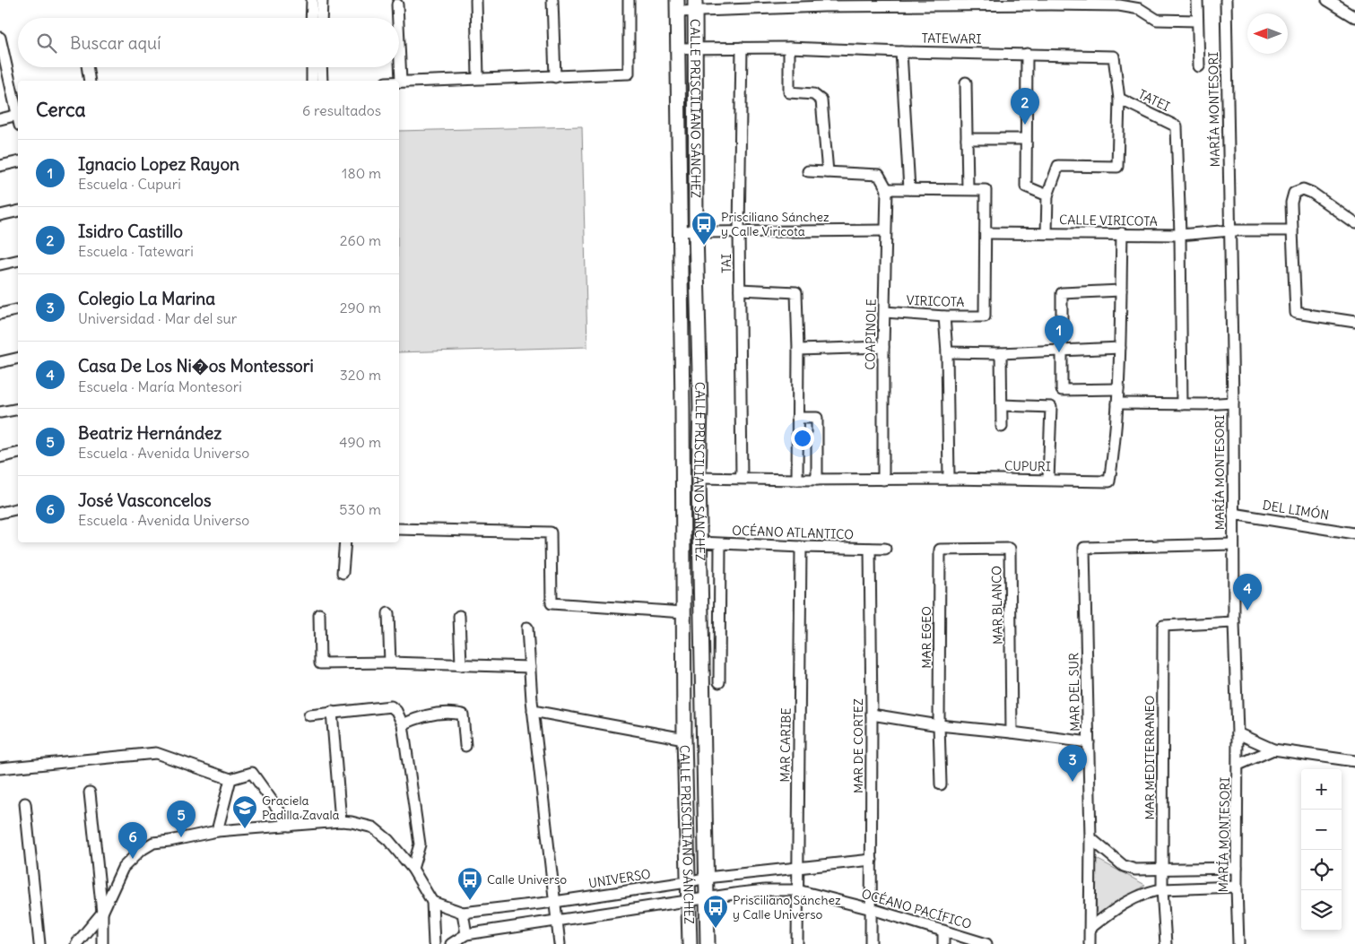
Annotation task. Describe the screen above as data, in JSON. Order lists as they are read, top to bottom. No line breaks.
{"streets":{"main road":["CALLE PRISCILIANO SÁNCHEZ"],"street":["TATEWARI","TATEI","MARÍA MONTESORI","CALLE VIRICOTA","TAI","VIRICOTA","COAPINOLE","CUPURI","DEL LIMÓN","OCÉANO ATLANTICO","MAR BLANCO","MAR EGEO","MAR DEL SUR","MAR CARIBE","MAR DE CORTEZ","MAR MEDITERRANEO","UNIVERSO","OCÉANO PACÍFICO"]},"crossings":[["TATEWARI","TATEI"],["TATEWARI","CALLE PRISCILIANO SÁNCHEZ"],["TATEWARI","TAI"],["TATEI","CALLE VIRICOTA"],["CALLE PRISCILIANO SÁNCHEZ","CUPURI"],["CALLE PRISCILIANO SÁNCHEZ","OCÉANO ATLANTICO"],["CALLE PRISCILIANO SÁNCHEZ","UNIVERSO"],["CALLE PRISCILIANO SÁNCHEZ","OCÉANO PACÍFICO"],["MARÍA MONTESORI","CALLE VIRICOTA"],["MARÍA MONTESORI","DEL LIMÓN"],["MARÍA MONTESORI","MAR DEL SUR"],["MARÍA MONTESORI","MAR MEDITERRANEO"],["CALLE VIRICOTA","VIRICOTA"],["CALLE VIRICOTA","CUPURI"],["TAI","CUPURI"],["VIRICOTA","COAPINOLE"],["COAPINOLE","CUPURI"],["OCÉANO ATLANTICO","MAR CARIBE"],["OCÉANO ATLANTICO","MAR DE CORTEZ"],["MAR BLANCO","MAR EGEO"],["MAR CARIBE","OCÉANO PACÍFICO"],["MAR DE CORTEZ","OCÉANO PACÍFICO"]],"places":{"bus stop":["Prisciliano Sánchez y Calle Viricota","Calle Universo","Prisciliano Sánchez y Calle Universo"],"school or university":["Graciela Padilla Zavala"]},"north":"left","page":{"search":"Buscar aquí","heading":["Cerca","6 resultados"],"pins":["2","1","4","3","5","6"],"list":[{"mark":"1","name":"Ignacio Lopez Rayon","note":"Escuela · Cupuri","value":"180 m"},{"mark":"2","name":"Isidro Castillo","note":"Escuela · Tatewari","value":"260 m"},{"mark":"3","name":"Colegio La Marina","note":"Universidad · Mar del sur","value":"290 m"},{"mark":"4","name":"Casa De Los Ni�os Montessori","note":"Escuela · María Montesori","value":"320 m"},{"mark":"5","name":"Beatriz Hernández","note":"Escuela · Avenida Universo","value":"490 m"},{"mark":"6","name":"José Vasconcelos","note":"Escuela · Avenida Universo","value":"530 m"}],"map_buttons":["+","−"]}}
